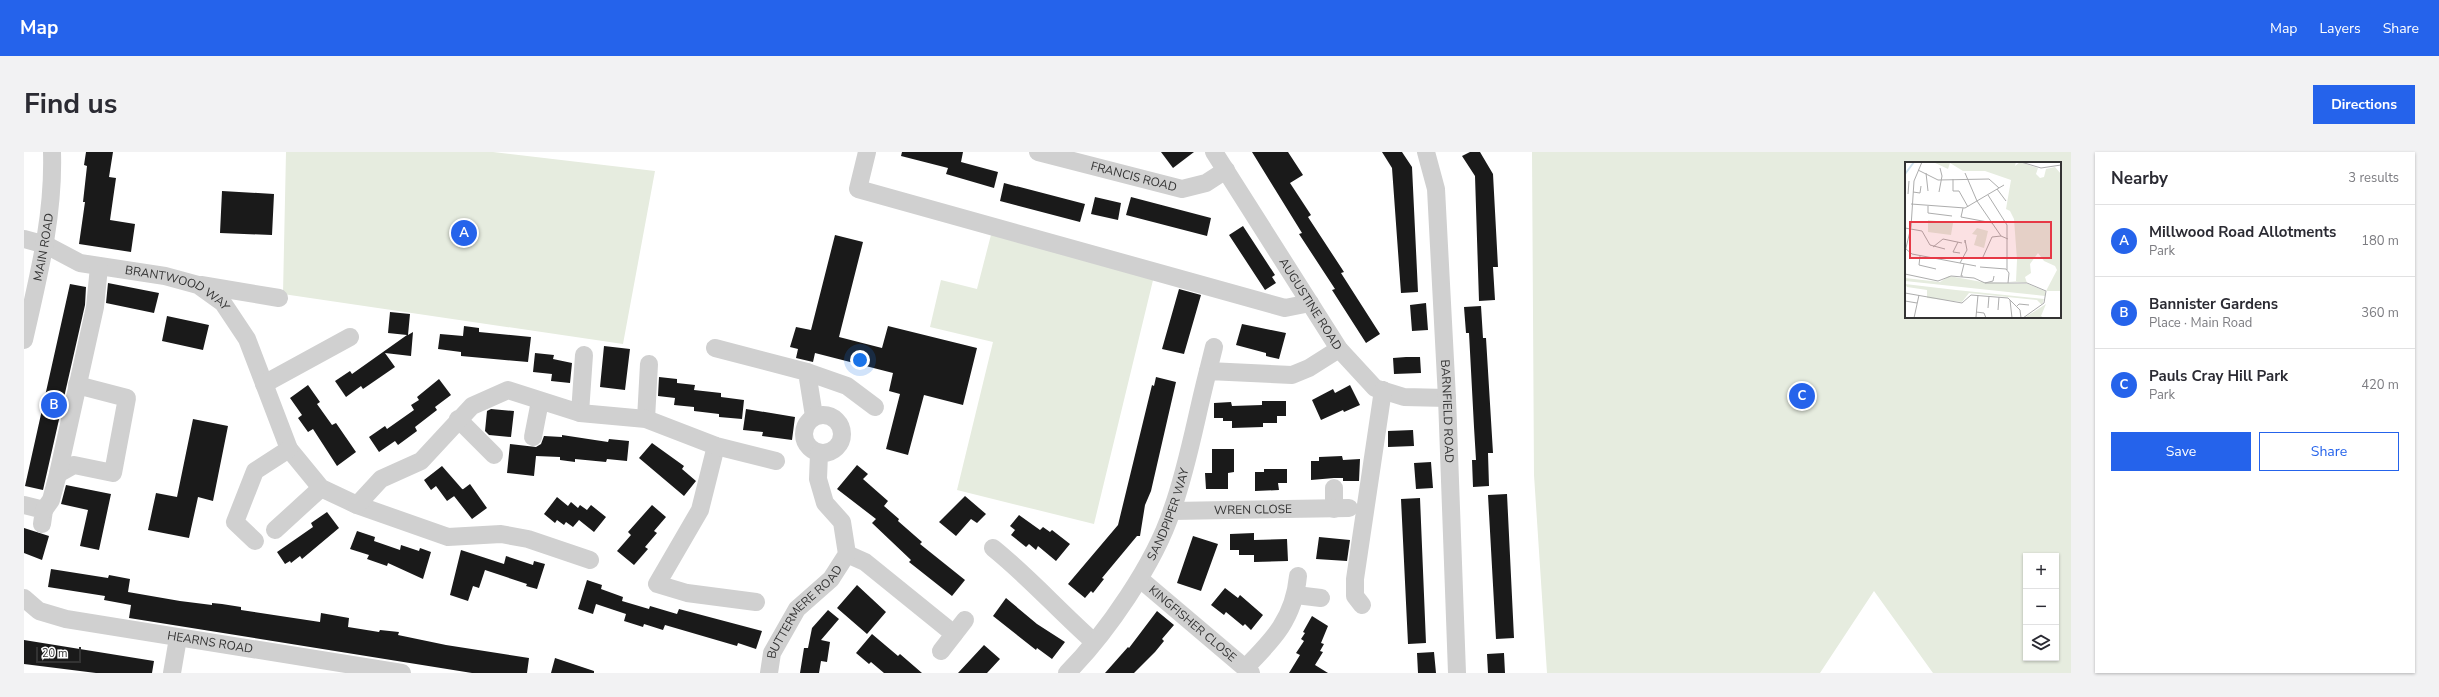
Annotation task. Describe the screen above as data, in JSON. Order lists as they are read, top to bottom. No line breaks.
{"streets":{"street":["FRANCIS ROAD","MAIN ROAD","BRANTWOOD WAY","AUGUSTINE ROAD","BARNFIELD ROAD","WREN CLOSE","SANDPIPER WAY","BUTTERMERE ROAD","KINGFISHER CLOSE","HEARNS ROAD"]},"crossings":[["FRANCIS ROAD","AUGUSTINE ROAD"],["MAIN ROAD","BRANTWOOD WAY"],["AUGUSTINE ROAD","BARNFIELD ROAD"],["WREN CLOSE","SANDPIPER WAY"],["SANDPIPER WAY","KINGFISHER CLOSE"]],"scale_bar":"20 m","page":{"header":"Map","nav":["Map","Layers","Share"],"title":"Find us","buttons":["Directions",["Save","Share"]],"heading":["Nearby","3 results"],"list":[{"mark":"A","name":"Millwood Road Allotments","note":"Park","value":"180 m"},{"mark":"B","name":"Bannister Gardens","note":"Place · Main Road","value":"360 m"},{"mark":"C","name":"Pauls Cray Hill Park","note":"Park","value":"420 m"}],"pins":["A","C","B"],"map_buttons":["+","−"],"scale":"20 m"}}
